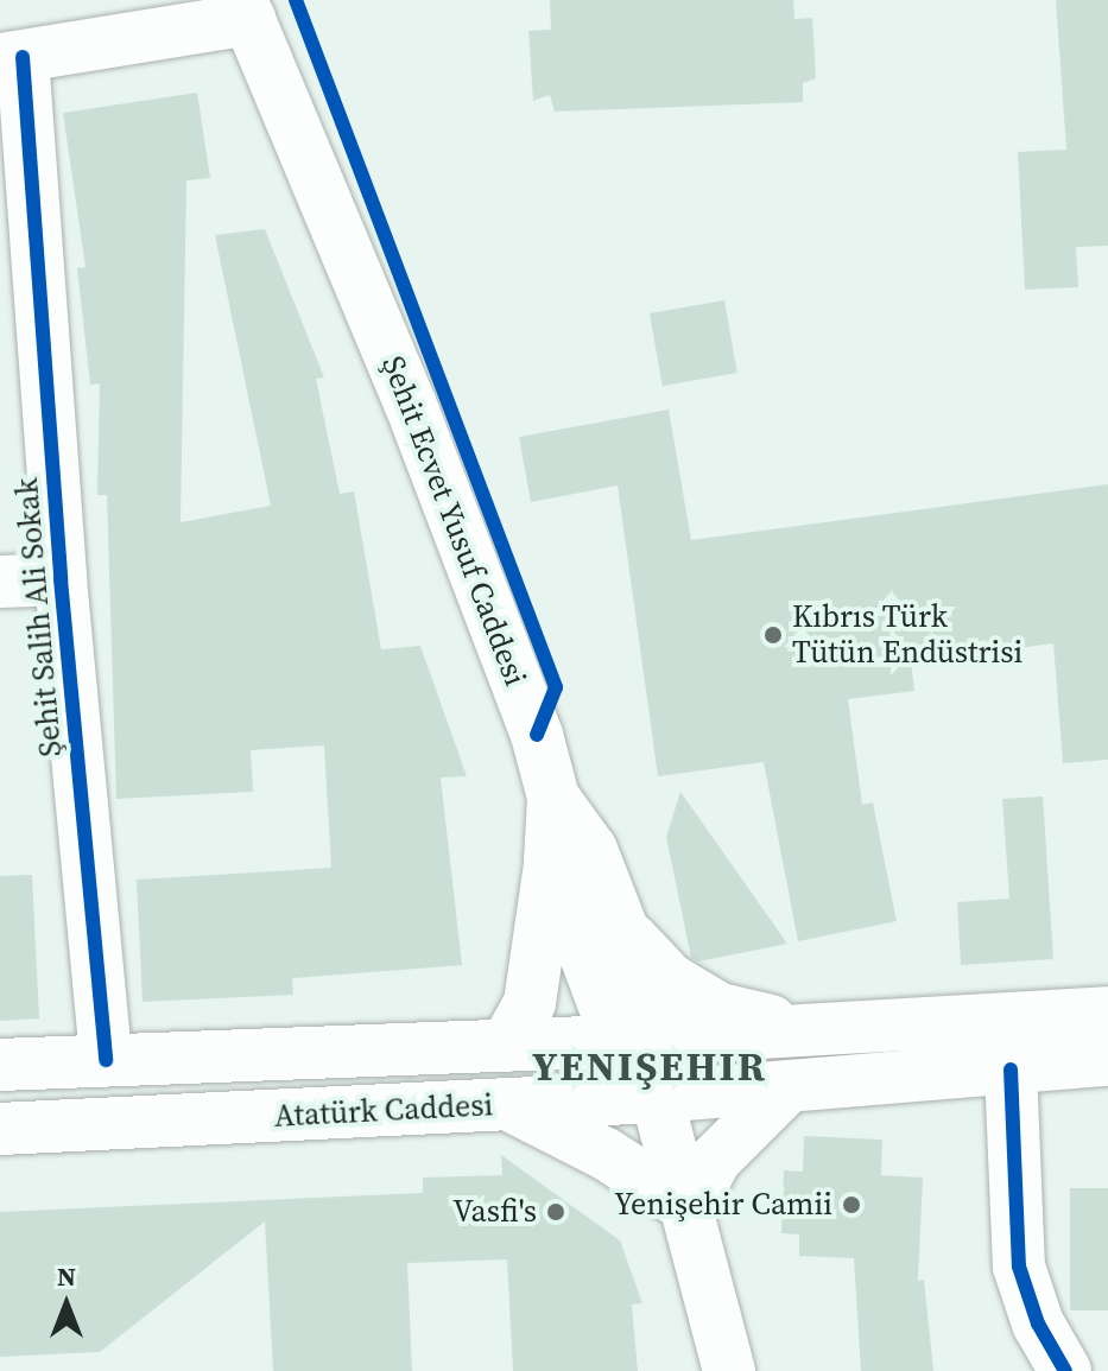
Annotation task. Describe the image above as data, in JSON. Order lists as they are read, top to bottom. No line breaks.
{"streets":{"main road":["Şehit Ecvet Yusuf Caddesi","Şehit Salih Ali Sokak","Atatürk Caddesi"]},"crossings":[["Şehit Ecvet Yusuf Caddesi","Atatürk Caddesi"],["Şehit Salih Ali Sokak","Atatürk Caddesi"]],"districts":["YENIŞEHIR"],"places":["Kıbrıs Türk Tütün Endüstrisi","Yenişehir Camii","Vasfi's"],"north":"top"}
